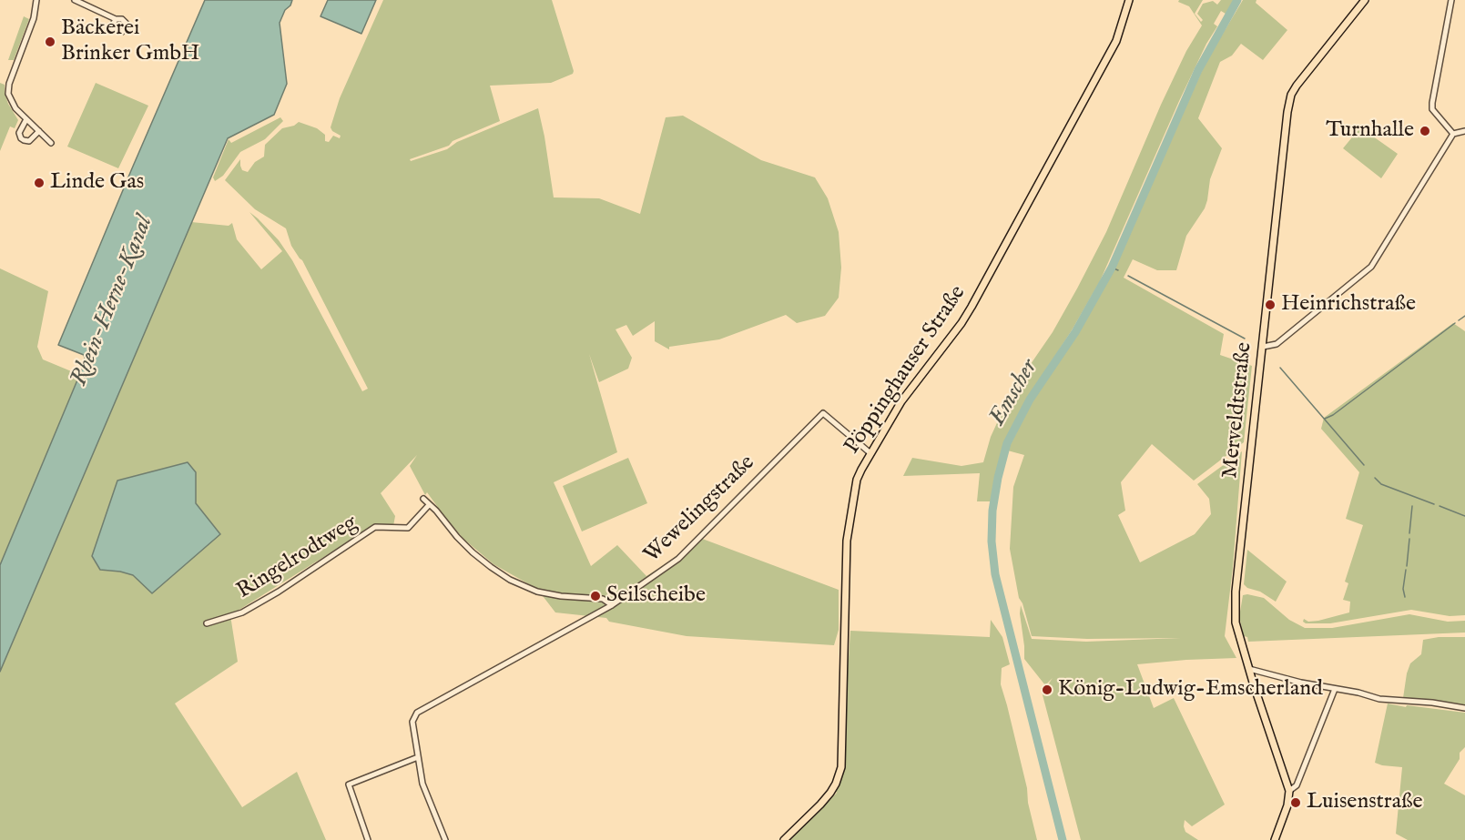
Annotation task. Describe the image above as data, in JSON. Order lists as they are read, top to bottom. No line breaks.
{"streets":{"main road":["Pöppinghauser Straße","Merveldtstraße"],"street":["Wewelingstraße","Ringelrodtweg"]},"crossings":[["Pöppinghauser Straße","Wewelingstraße"]],"water":["Rhein-Herne-Kanal","Emscher"],"places":["Bäckerei Brinker GmbH","Turnhalle","Linde Gas","Heinrichstraße","Seilscheibe","König-Ludwig-Emscherland","Luisenstraße"]}
